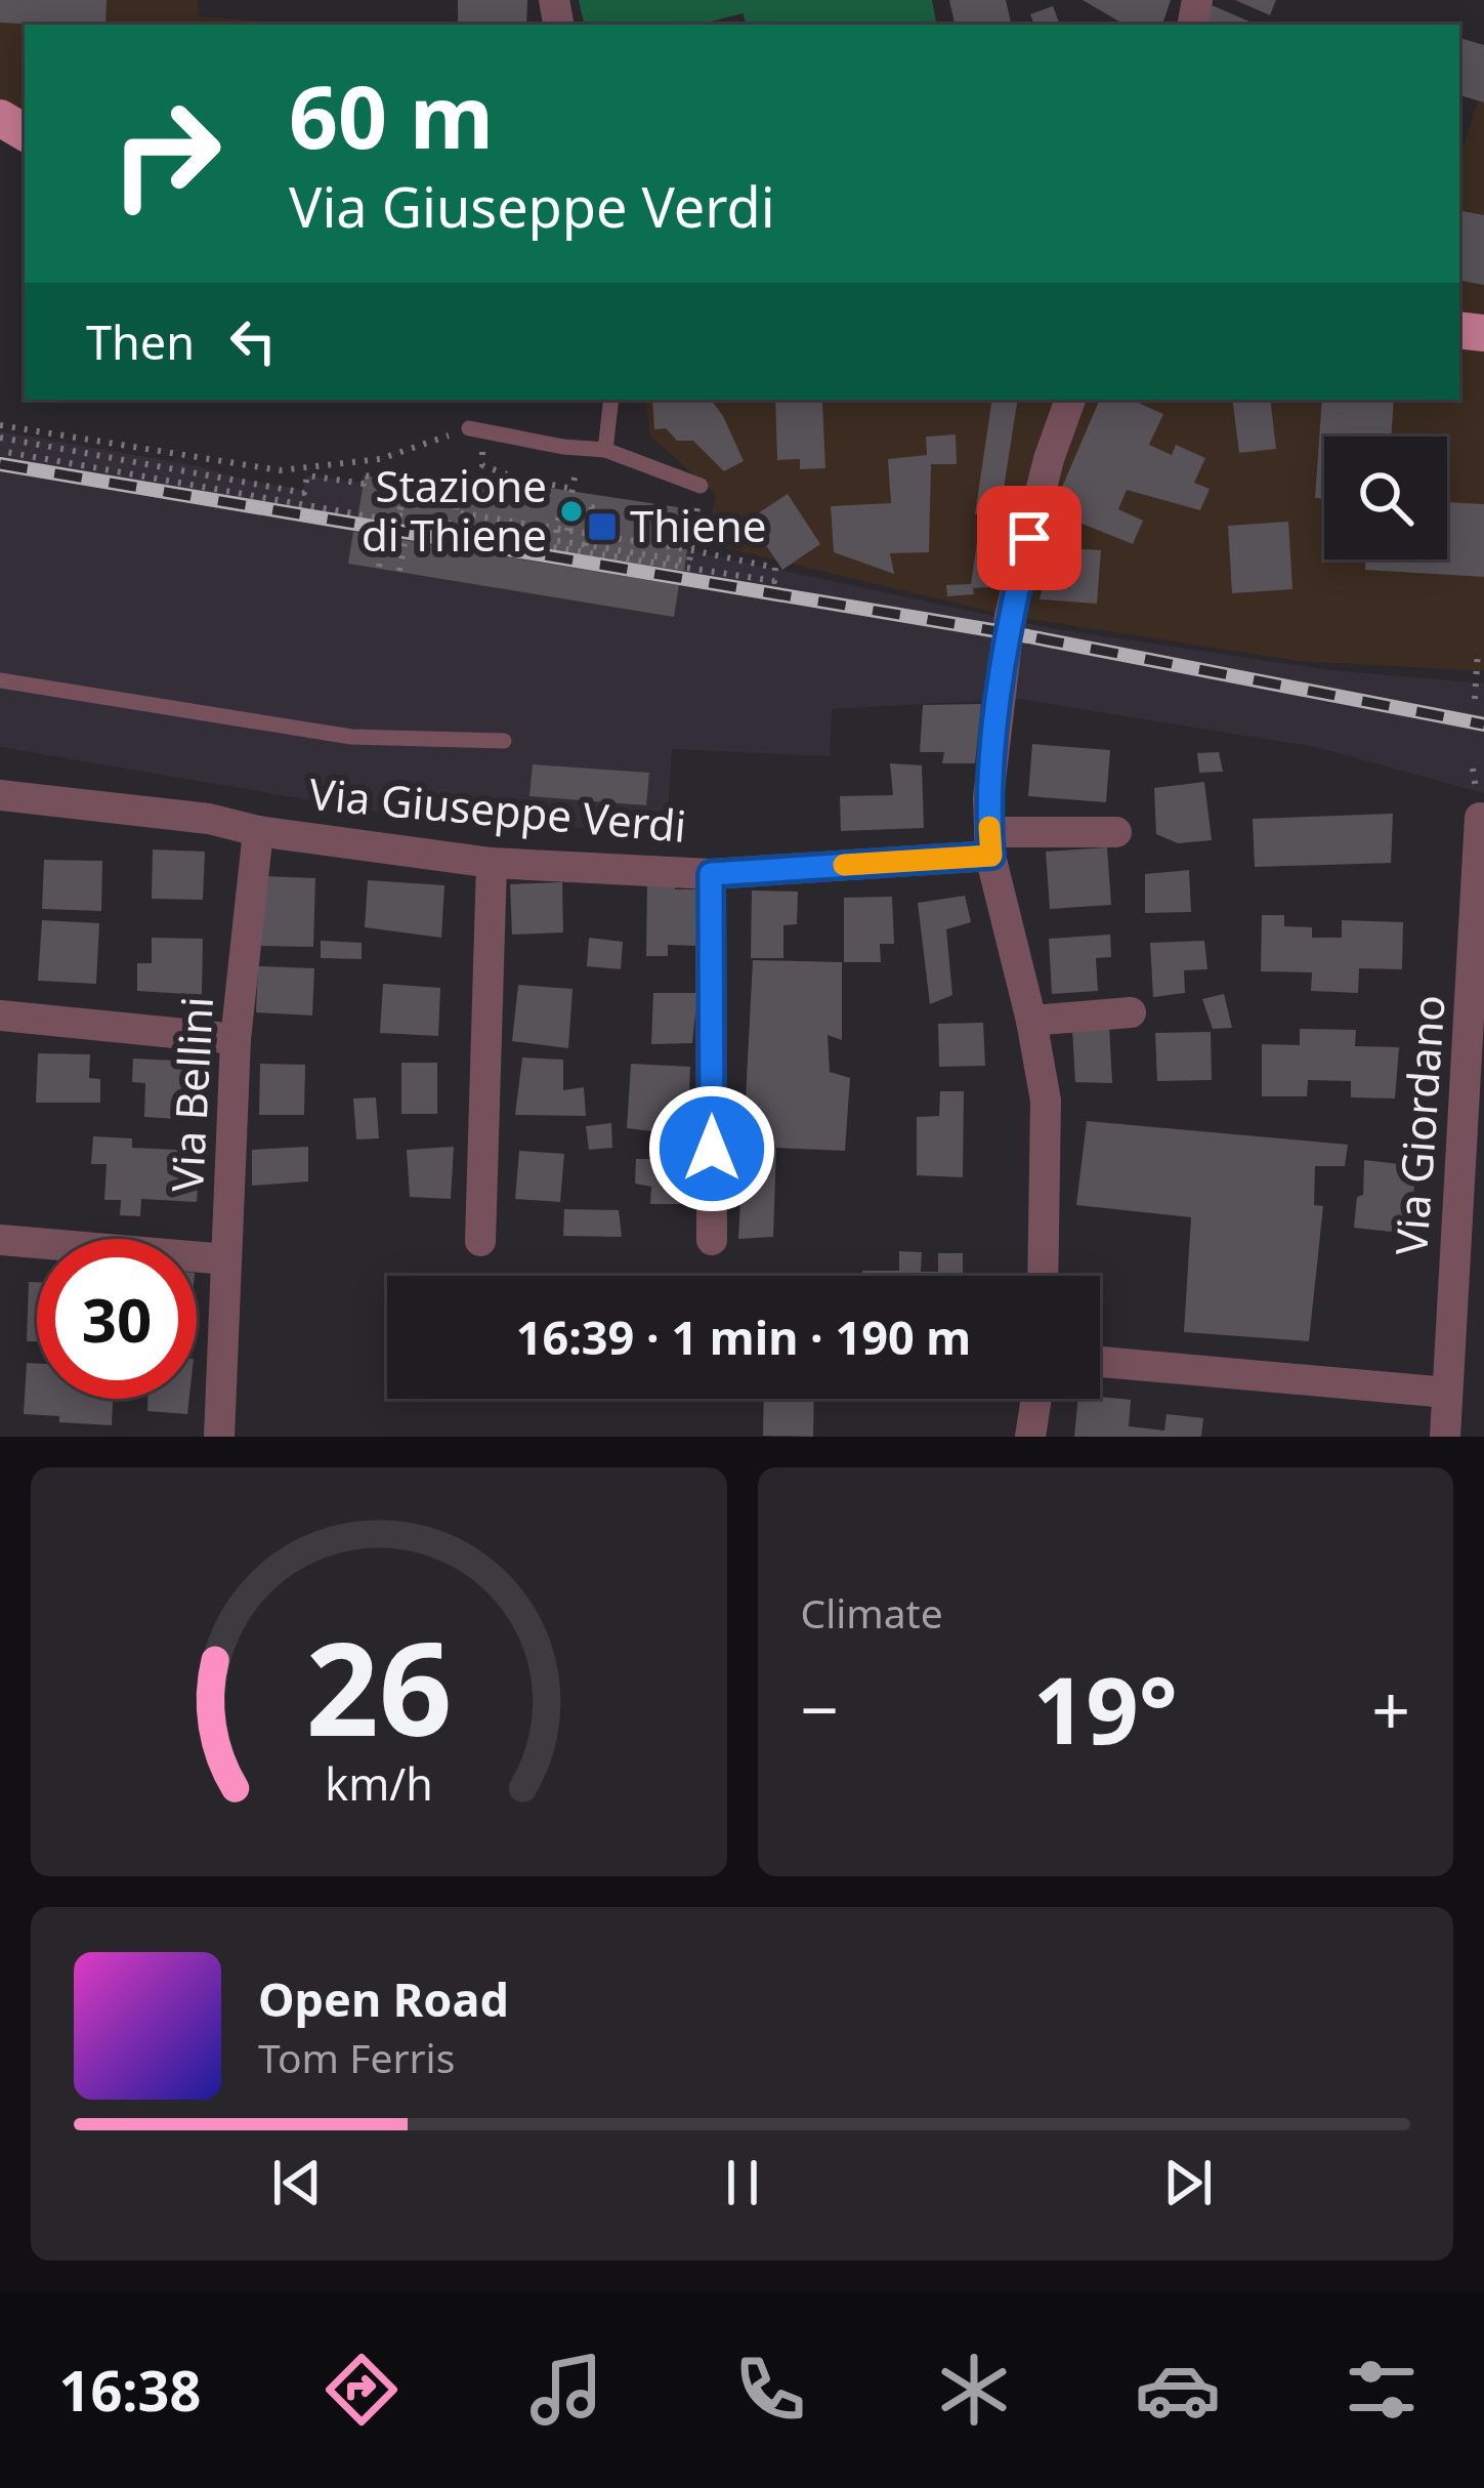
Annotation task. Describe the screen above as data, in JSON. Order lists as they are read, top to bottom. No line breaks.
{"streets":{"street":["Via Giuseppe Verdi","Via Bellini","Via Giordano"]},"crossings":[["Via Giuseppe Verdi","Via Bellini"]],"places":{"other":["Stazione di Thiene"],"transit":["Thiene"]},"page":{"turn":["60 m","Via Giuseppe Verdi"],"then":"Then","limit":"30","trip":"16:39 · 1 min · 190 m","tile":"Climate","heat":["−","19°","+"],"song":["Open Road","Tom Ferris"],"tabs":"16:38","gauge":["26","km/h"]}}
